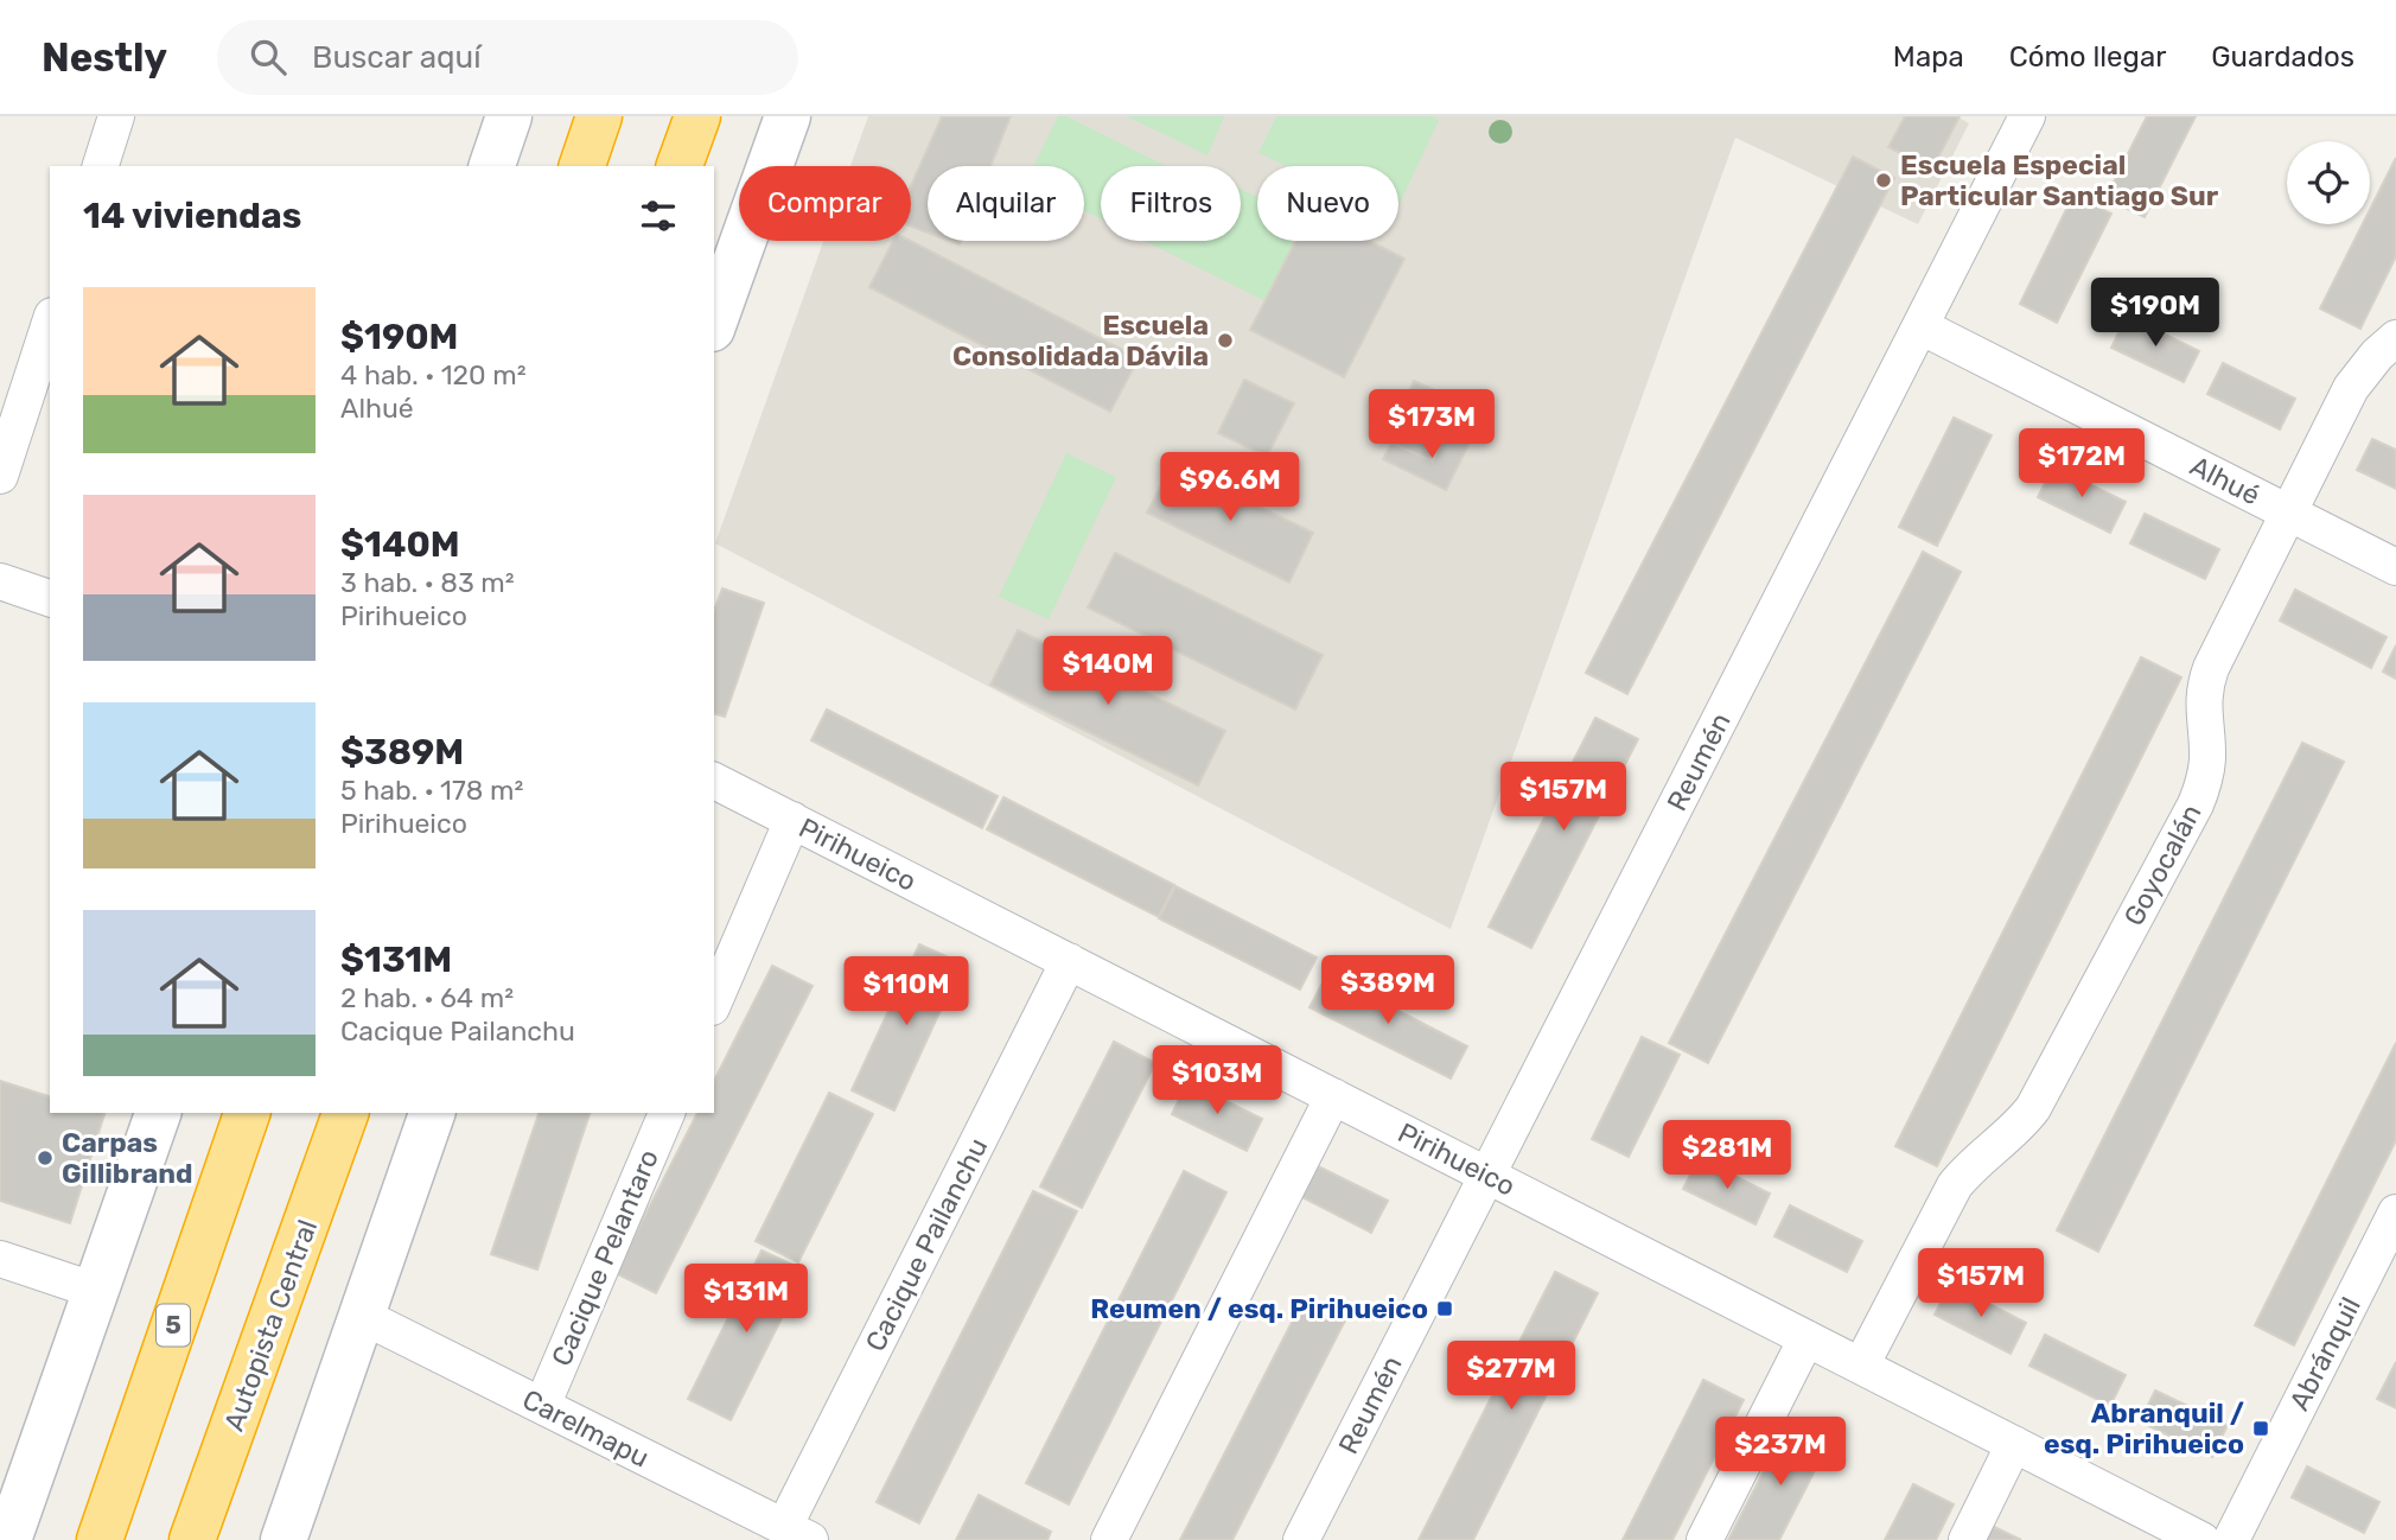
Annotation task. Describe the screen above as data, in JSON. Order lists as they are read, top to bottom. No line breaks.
{"streets":{"highway":["5","Autopista Central"],"street":["Alhué","Reumén","Pirihueico","Goyocalán","Cacique Pailanchu","Cacique Pelantaro","Abránquil","Carelmapu"]},"crossings":[["Alhué","Reumén"],["Alhué","Goyocalán"],["Reumén","Pirihueico"],["Pirihueico","Goyocalán"],["Pirihueico","Cacique Pailanchu"],["Cacique Pailanchu","Carelmapu"],["Cacique Pelantaro","Carelmapu"]],"places":{"other":["Escuela Especial Particular Santiago Sur","Escuela Consolidada Dávila","Carpas Gillibrand"],"transit":["Reumen / esq. Pirihueico","Abranquil / esq. Pirihueico"]},"page":{"header":"Nestly","search":"Buscar aquí","nav":["Mapa","Cómo llegar","Guardados"],"chip":["Comprar","Alquilar","Filtros","Nuevo"],"heading":"14 viviendas","list":[{"name":"$190M","note":"4 hab. · 120 m² · Alhué"},{"name":"$140M","note":"3 hab. · 83 m² · Pirihueico"},{"name":"$389M","note":"5 hab. · 178 m² · Pirihueico"},{"name":"$131M","note":"2 hab. · 64 m² · Cacique Pailanchu"}],"price":["$190M","$173M","$172M","$96.6M","$140M","$157M","$389M","$110M","$103M","$281M","$157M","$131M","$277M","$237M"]}}
